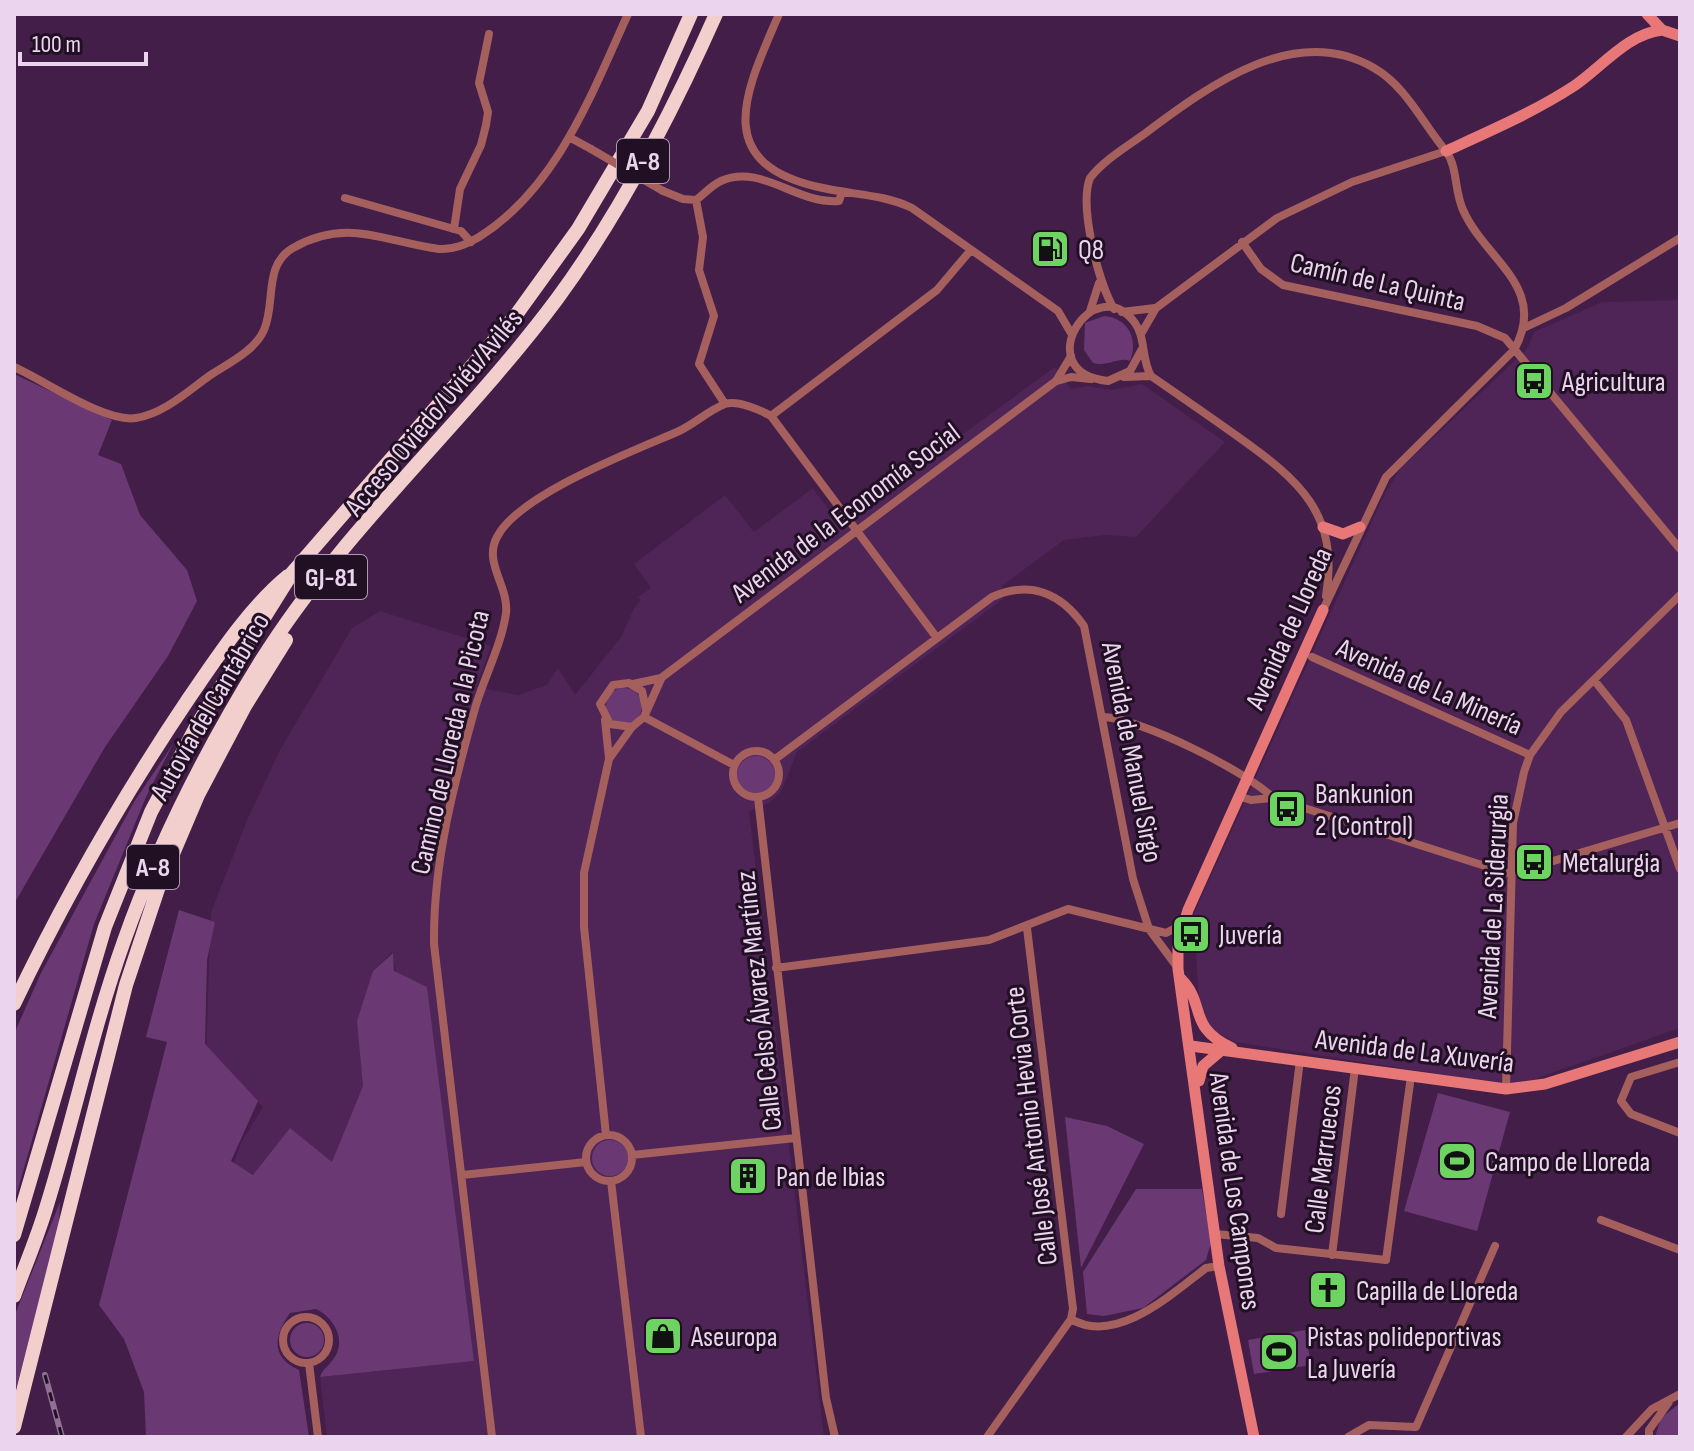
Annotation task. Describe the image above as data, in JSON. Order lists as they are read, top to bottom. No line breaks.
{"streets":{"highway":["A-8","Acceso Oviedo/Uviéu/Avilés","GJ-81","Autovía del Cantábrico"],"street":["Camín de La Quinta","Avenida de la Economía Social","Avenida de Lloreda","Avenida de La Minería","Camino de Lloreda a la Picota","Avenida de Manuel Sirgo","Avenida de La Siderurgia","Calle Celso Álvarez Martínez","Avenida de La Xuvería","Calle José Antonio Hevia Corte","Calle Marruecos","Avenida de Los Campones"]},"crossings":[["Camín de La Quinta","Avenida de Lloreda"],["Acceso Oviedo/Uviéu/Avilés","Autovía del Cantábrico"],["GJ-81","Autovía del Cantábrico"],["Avenida de Lloreda","Avenida de Manuel Sirgo"],["Avenida de Lloreda","Avenida de La Xuvería"],["Avenida de La Minería","Avenida de La Siderurgia"],["Avenida de Manuel Sirgo","Calle Celso Álvarez Martínez"],["Avenida de Manuel Sirgo","Avenida de La Xuvería"],["Avenida de Manuel Sirgo","Avenida de Los Campones"],["Avenida de La Siderurgia","Avenida de La Xuvería"],["Avenida de La Xuvería","Calle Marruecos"],["Avenida de La Xuvería","Avenida de Los Campones"]],"places":{"fuel station":["Q8"],"bus stop":["Agricultura","Bankunion 2 (Control)","Metalurgia","Juvería"],"sports":["Campo de Lloreda","Pistas polideportivas La Juvería"],"building":["Pan de Ibias"],"church":["Capilla de Lloreda"],"shop":["Aseuropa"]},"scale_bar":"100 m"}
